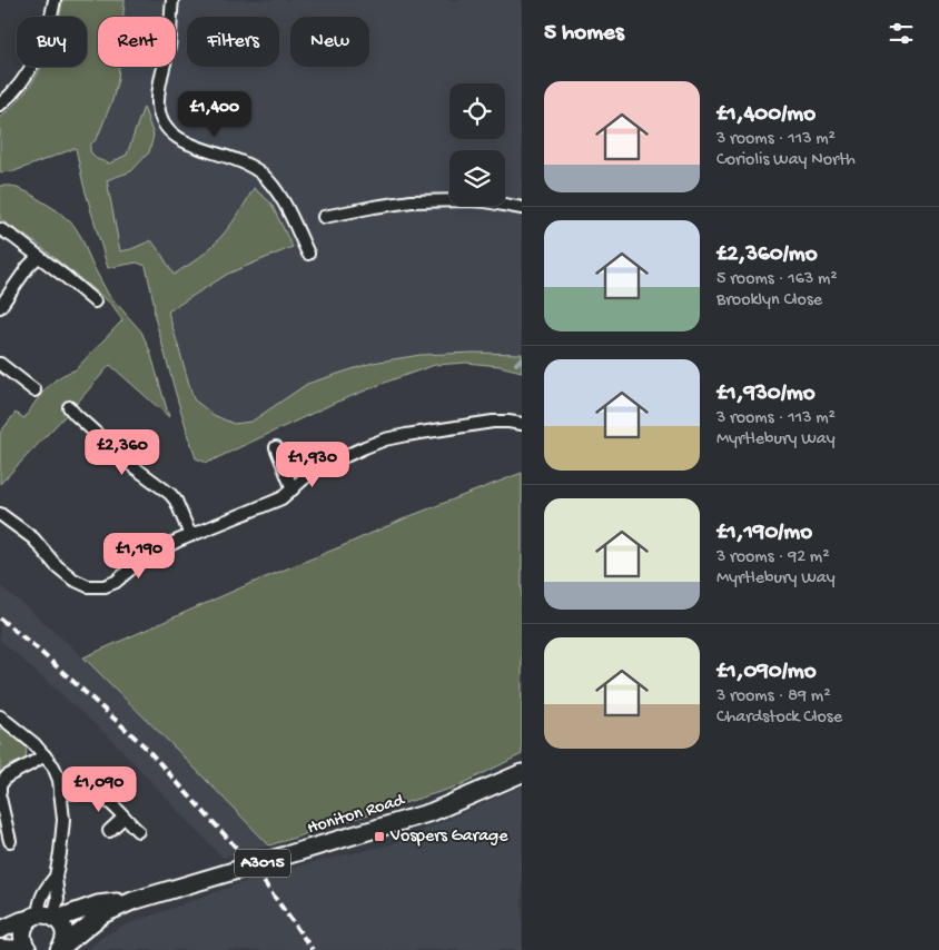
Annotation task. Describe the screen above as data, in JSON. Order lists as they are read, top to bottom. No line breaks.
{"streets":{"main road":["Honiton Road","A3015"]},"places":{"transit":["Vospers Garage"]},"page":{"heading":"5 homes","chip":["Buy","Rent","Filters","New"],"list":[{"name":"£1,400/mo","note":"3 rooms · 113 m² · Coriolis Way North"},{"name":"£2,360/mo","note":"5 rooms · 163 m² · Brooklyn Close"},{"name":"£1,930/mo","note":"3 rooms · 113 m² · Myrtlebury Way"},{"name":"£1,190/mo","note":"3 rooms · 92 m² · Myrtlebury Way"},{"name":"£1,090/mo","note":"3 rooms · 89 m² · Chardstock Close"}],"price":["£1,400","£2,360","£1,930","£1,190","£1,090"]}}
